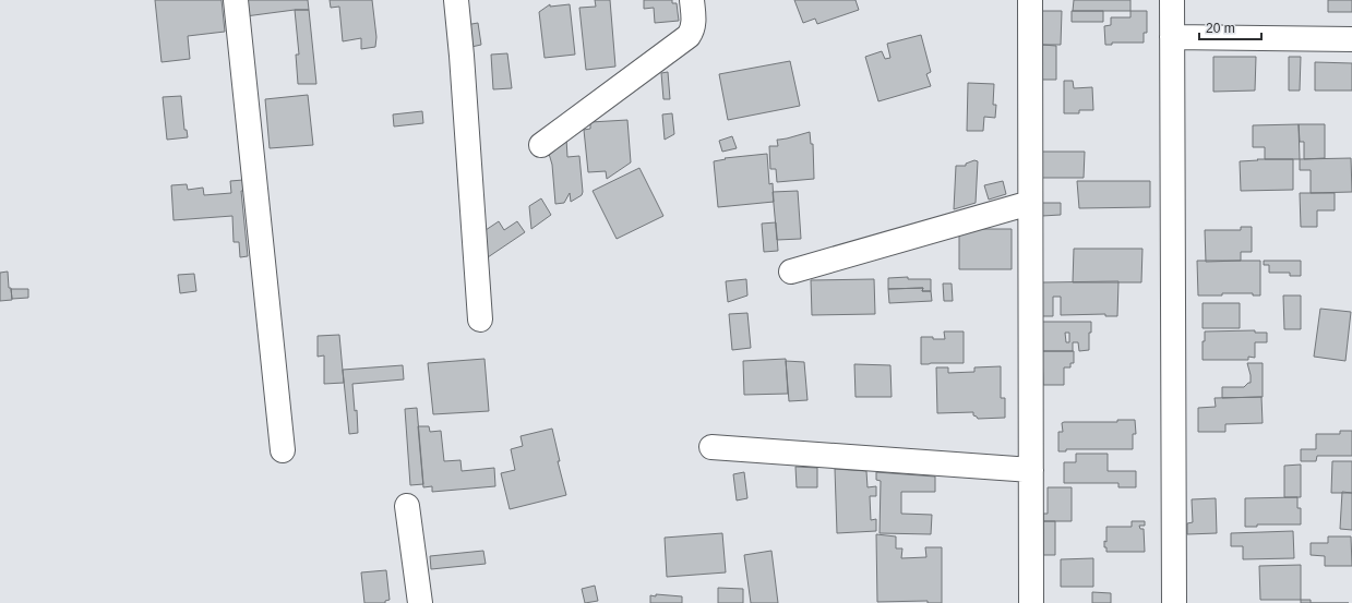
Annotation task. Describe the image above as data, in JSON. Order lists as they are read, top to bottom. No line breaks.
{"scale_bar":"20 m"}
